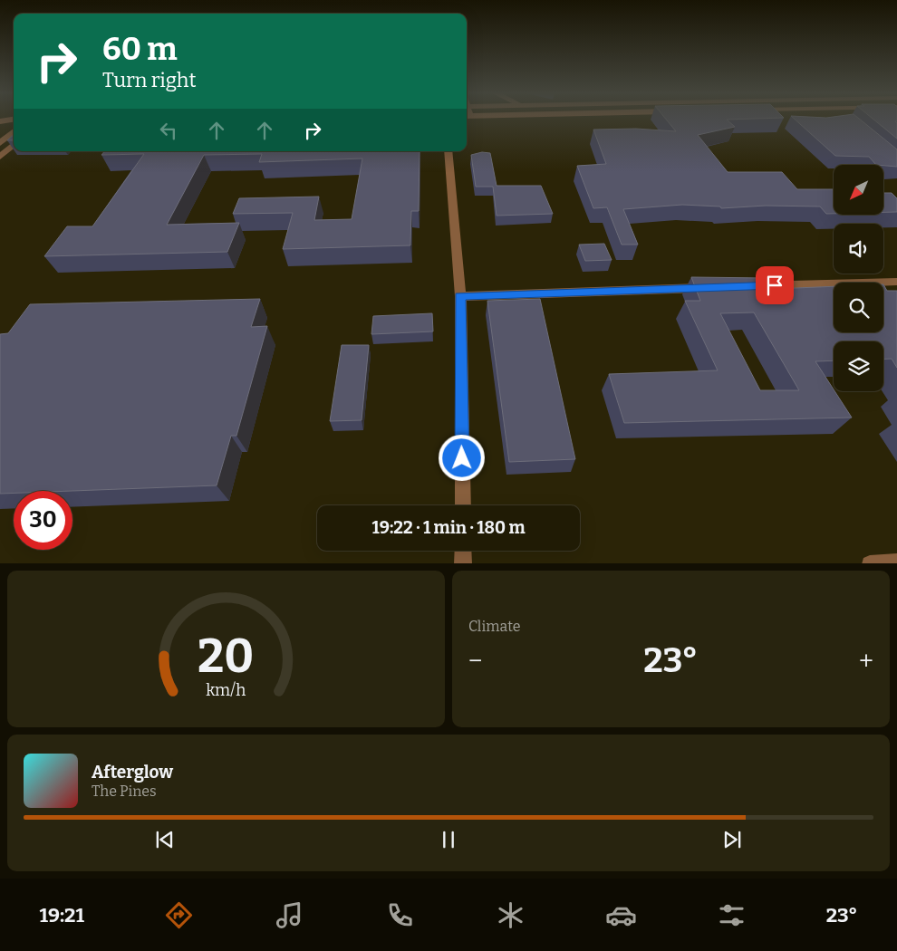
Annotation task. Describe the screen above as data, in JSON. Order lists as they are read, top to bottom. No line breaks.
{"north":"bottom left","page":{"turn":["60 m","Turn right"],"limit":"30","trip":"19:22 · 1 min · 180 m","tile":"Climate","heat":["−","23°","+"],"song":["Afterglow","The Pines"],"tabs":["19:21","23°"],"gauge":["20","km/h"]}}
